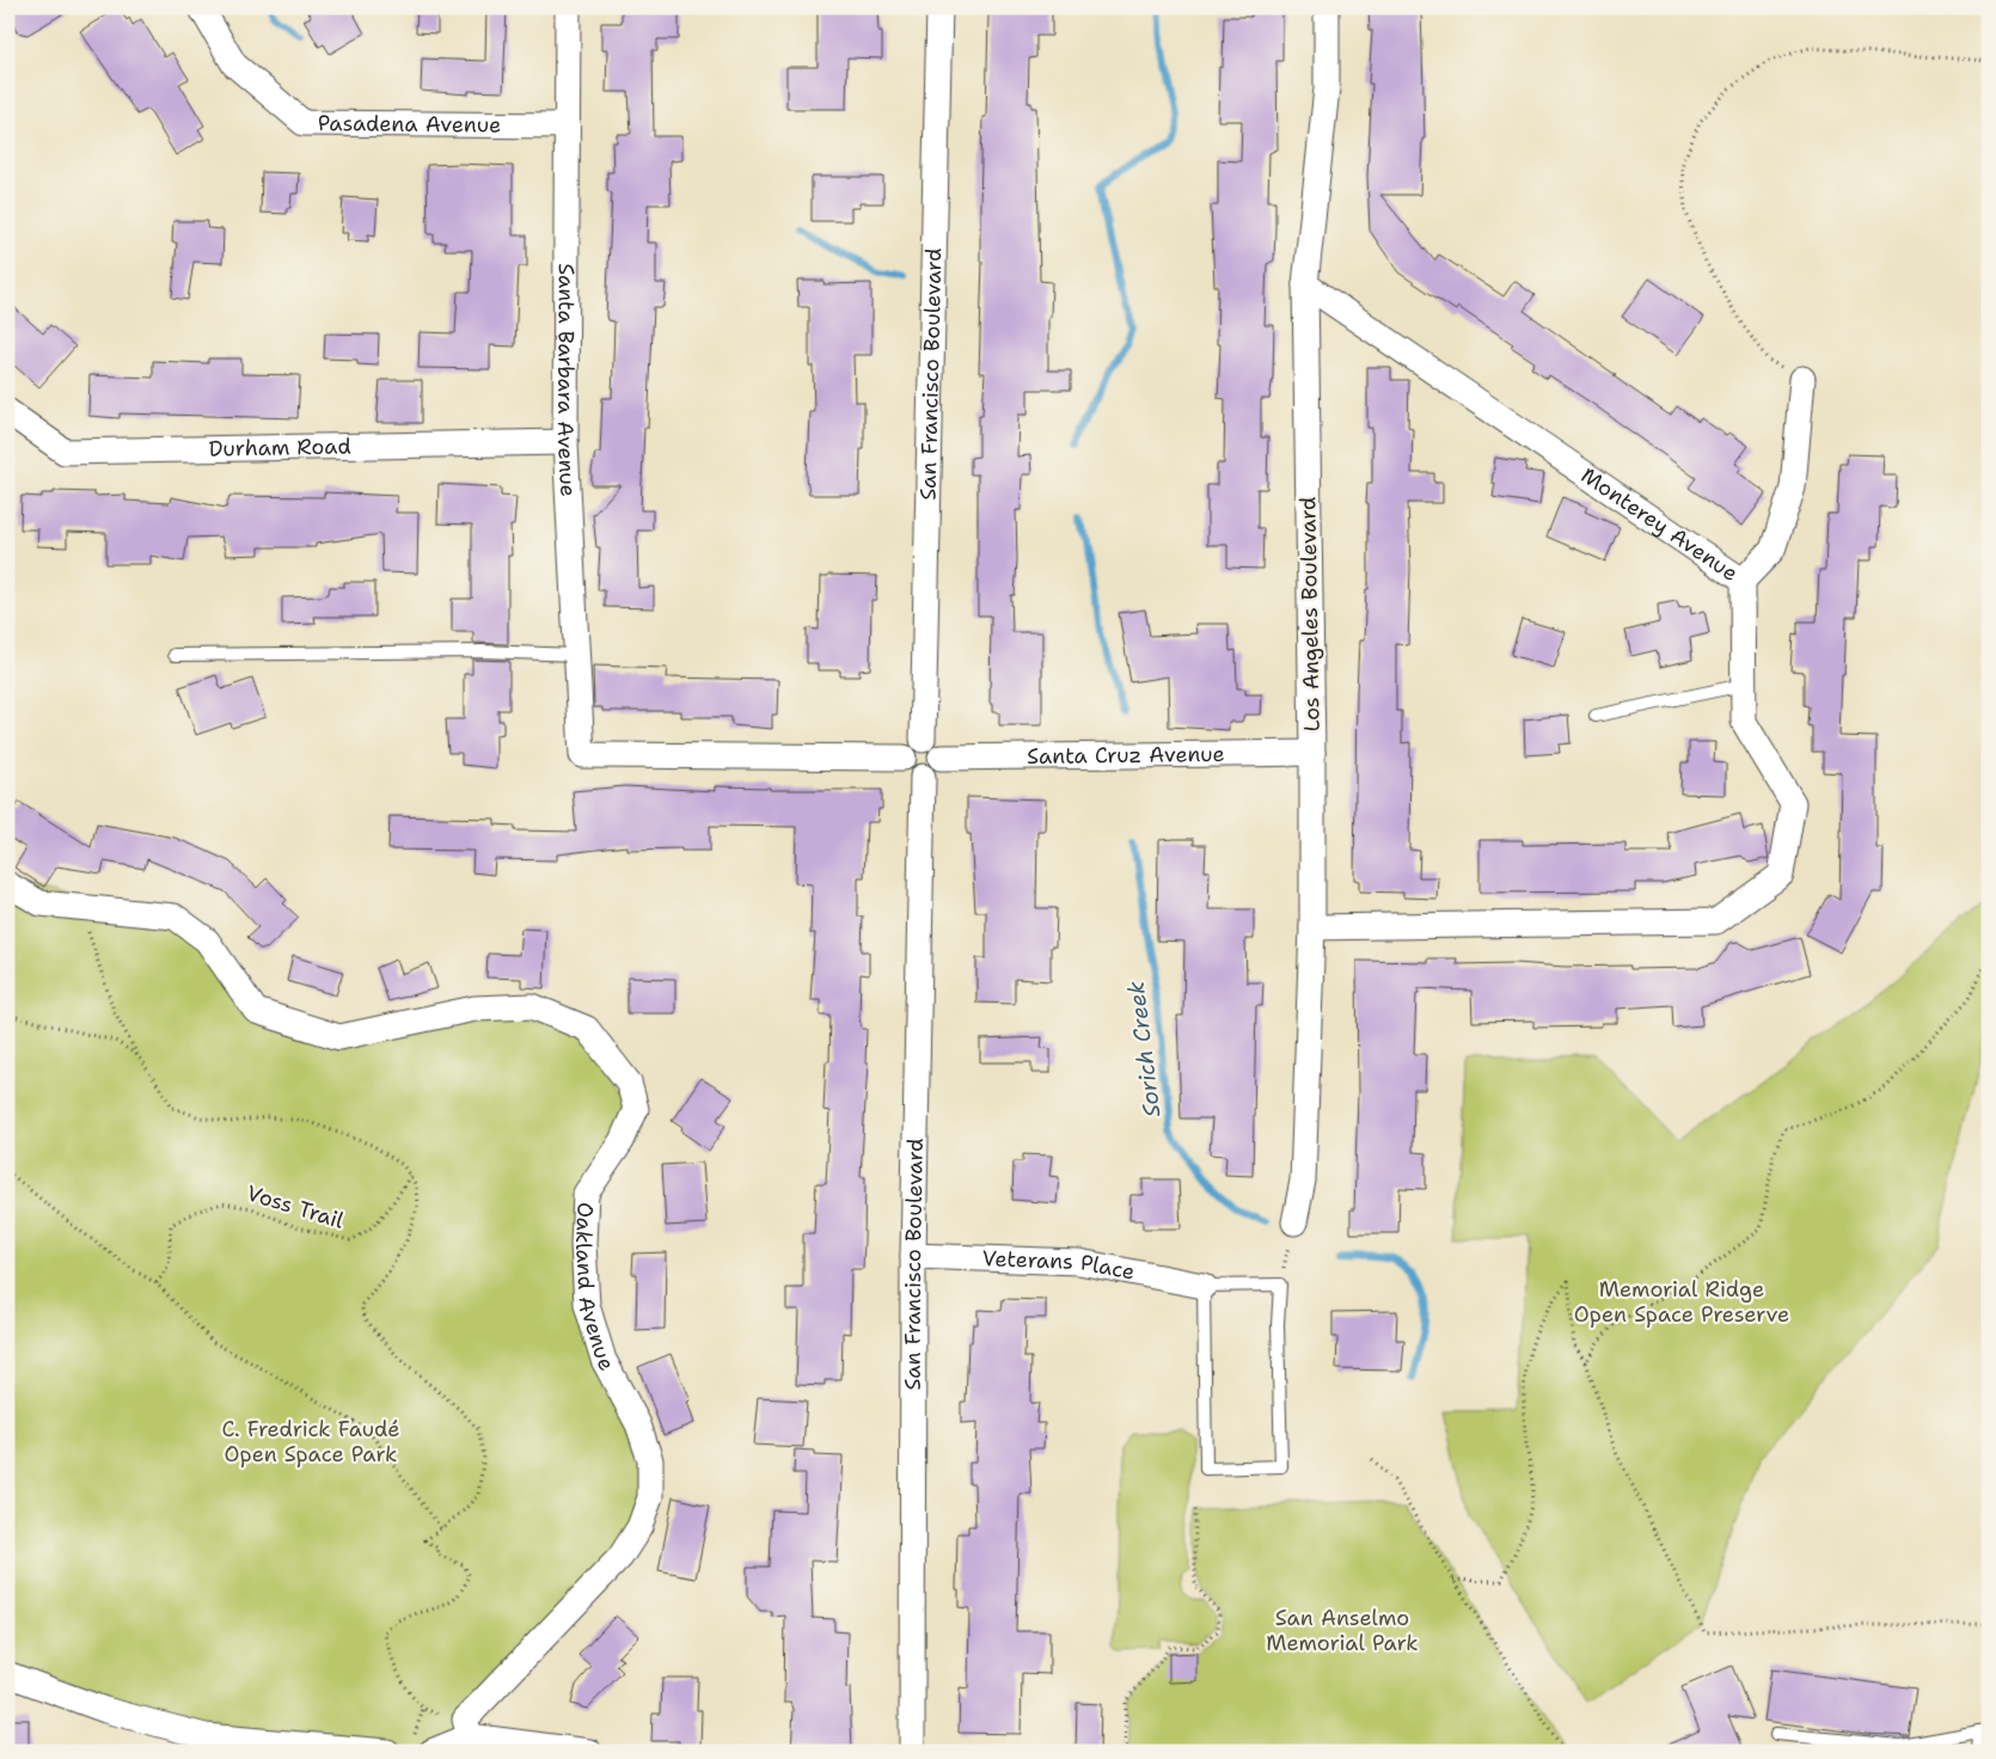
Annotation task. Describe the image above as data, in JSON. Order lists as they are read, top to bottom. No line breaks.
{"streets":{"street":["Pasadena Avenue","San Francisco Boulevard","Santa Barbara Avenue","Durham Road","Monterey Avenue","Los Angeles Boulevard","Santa Cruz Avenue","Veterans Place","Oakland Avenue"],"path":["Voss Trail"]},"crossings":[["Pasadena Avenue","Santa Barbara Avenue"],["San Francisco Boulevard","Santa Barbara Avenue"],["San Francisco Boulevard","Santa Cruz Avenue"],["San Francisco Boulevard","Veterans Place"],["Santa Barbara Avenue","Durham Road"],["Santa Barbara Avenue","Santa Cruz Avenue"],["Monterey Avenue","Los Angeles Boulevard"],["Los Angeles Boulevard","Santa Cruz Avenue"]],"water":["Sorich Creek"],"parks":["Memorial Ridge Open Space Preserve","C. Fredrick Faudé Open Space Park","San Anselmo Memorial Park"]}
